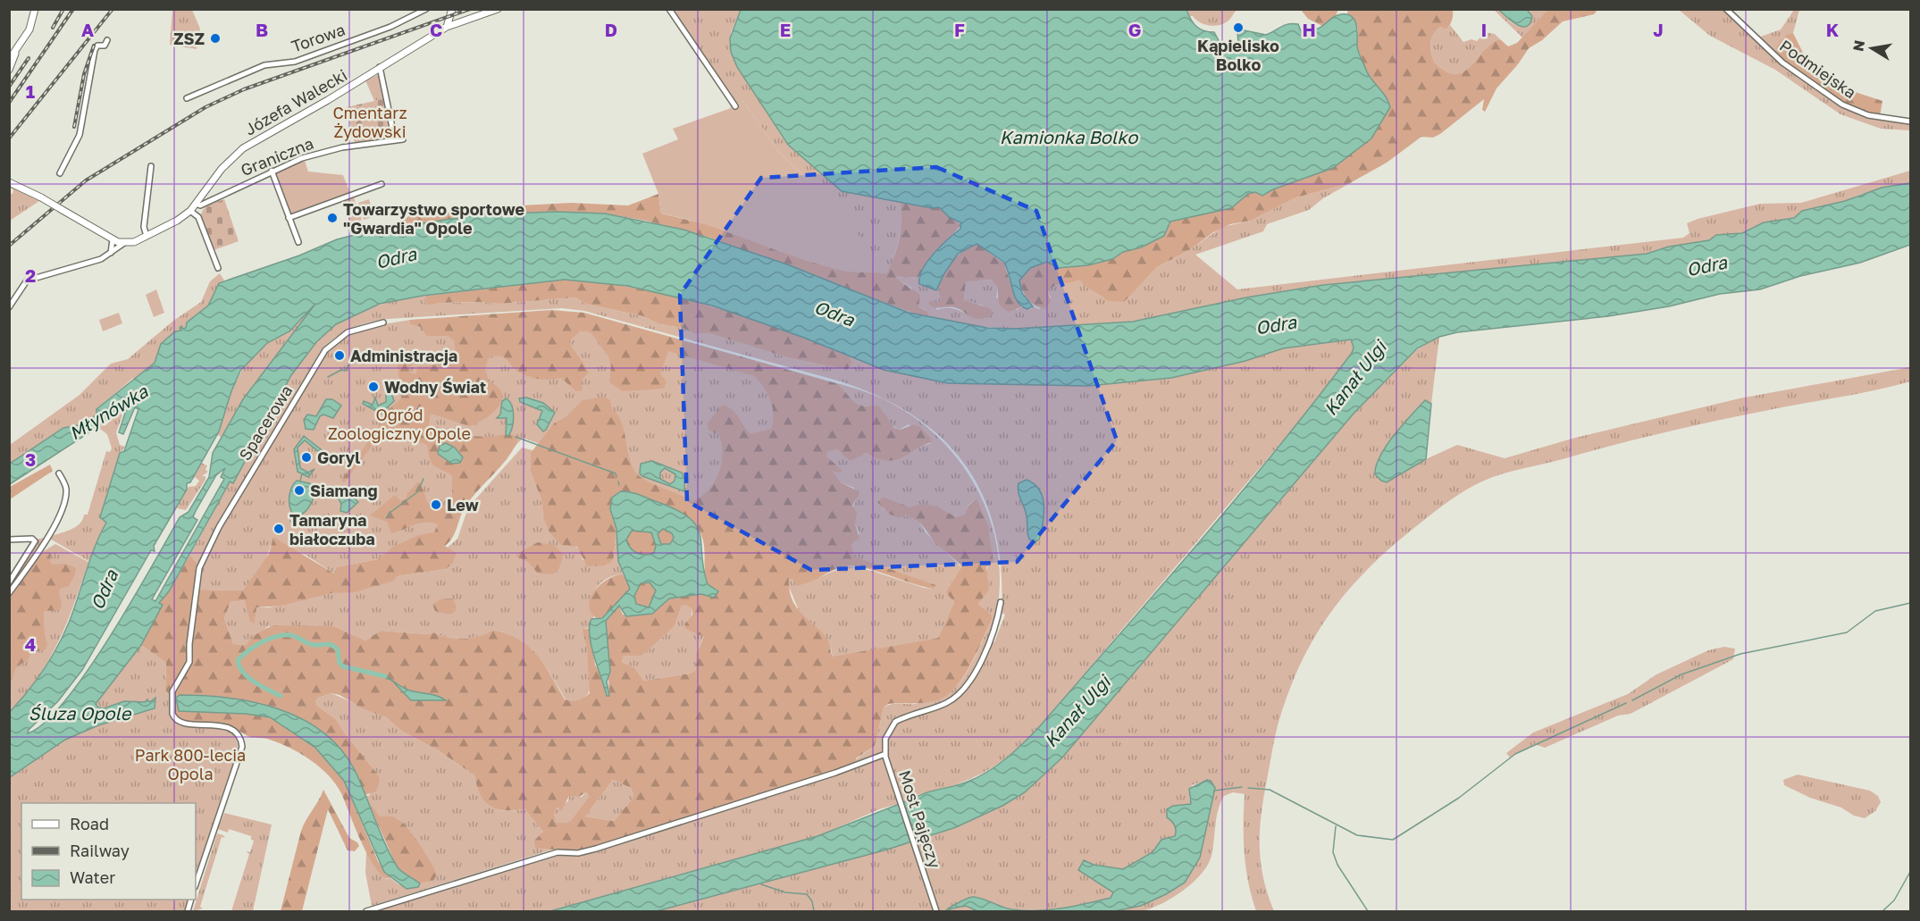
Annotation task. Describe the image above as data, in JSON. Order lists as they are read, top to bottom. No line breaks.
{"streets":{"main road":["Józefa Walecki"],"street":["Torowa","Podmiejska","Graniczna","Spacerowa","Most Pajęczy"]},"crossings":[["Józefa Walecki","Graniczna"]],"water":["Kamionka Bolko","Odra","Kanał Ulgi","Młynówka","Śluza Opole"],"parks":["Cmentarz Żydowski","Ogród Zoologiczny Opole","Park 800-lecia Opola"],"places":["Kąpielisko Bolko","ZSZ","Towarzystwo sportowe \"Gwardia\" Opole","Administracja","Wodny Świat","Goryl","Siamang","Lew","Tamaryna białoczuba"],"legend":["Road","Railway","Water"],"north":"left","grid":{"columns":["A","B","C","D","E","F","G","H","I","J","K"],"rows":["1","2","3","4"]}}
